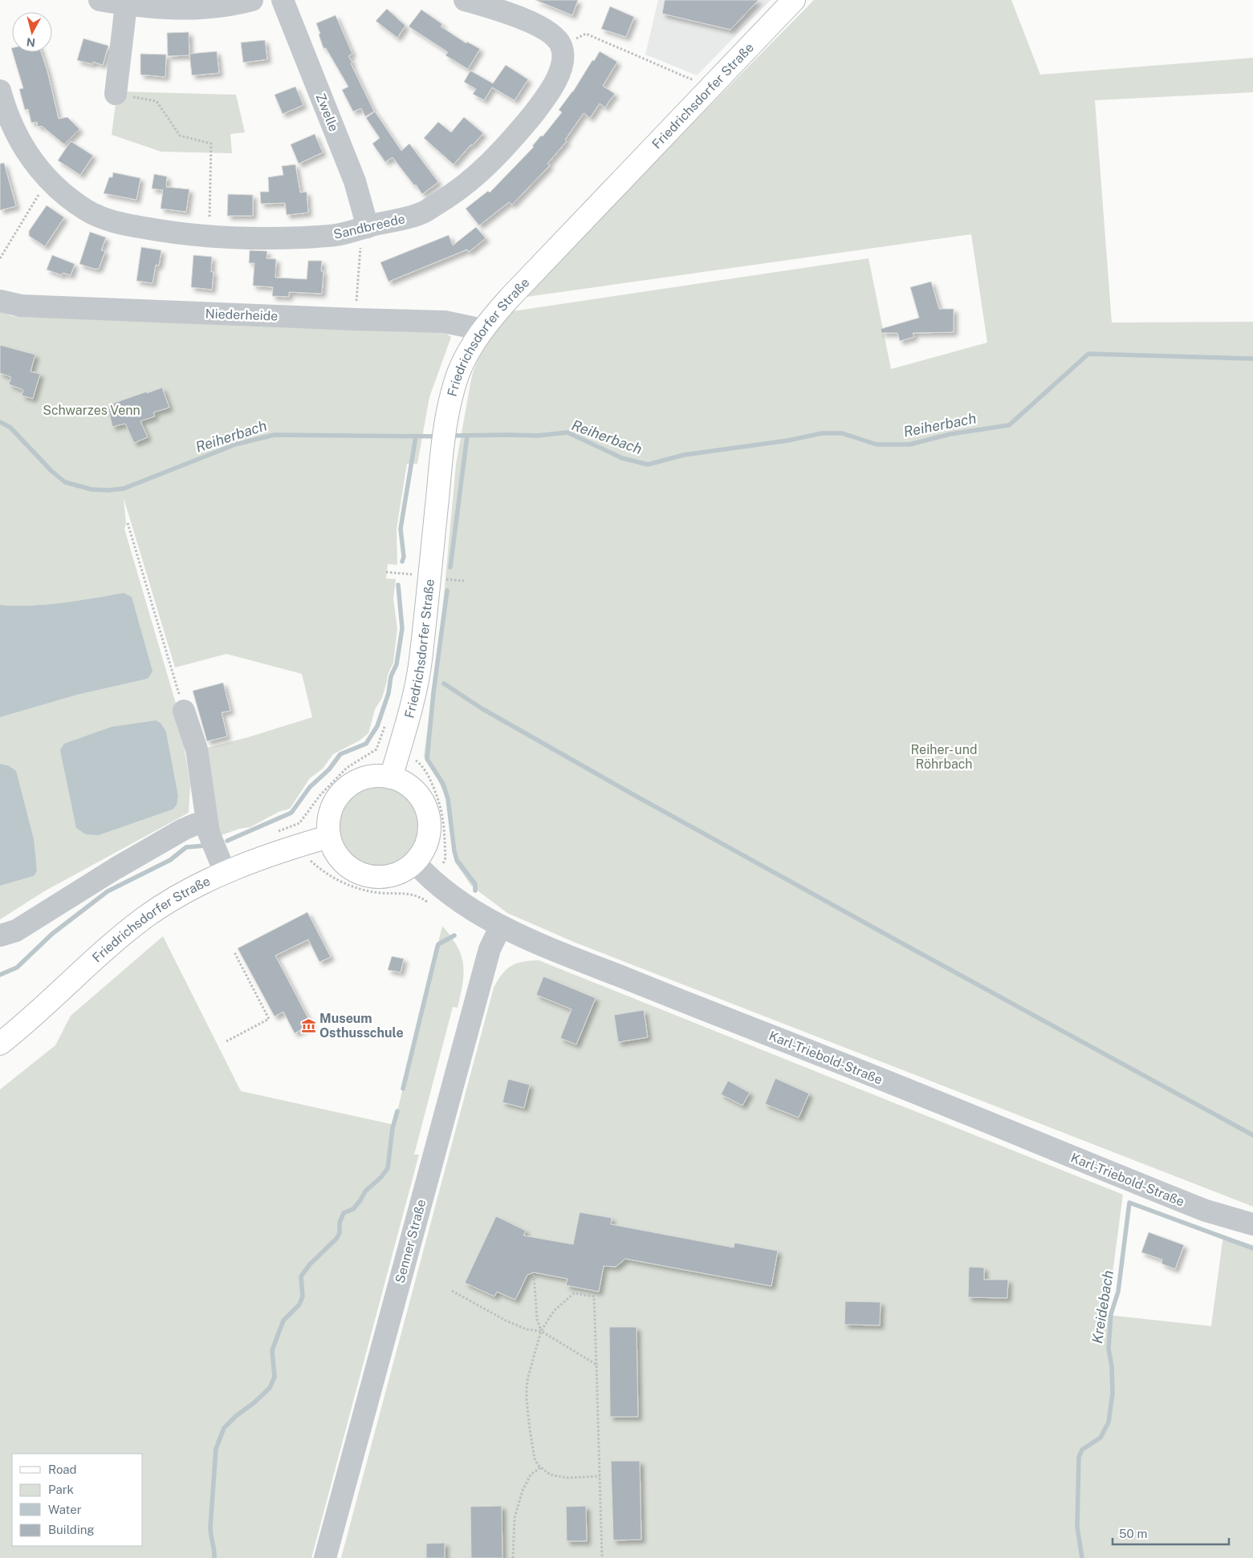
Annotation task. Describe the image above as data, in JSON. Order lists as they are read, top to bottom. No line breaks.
{"streets":{"main road":["Friedrichsdorfer Straße"],"street":["Zwelle","Sandbreede","Niederheide","Karl-Triebold-Straße","Senner Straße"]},"crossings":[["Friedrichsdorfer Straße","Niederheide"],["Friedrichsdorfer Straße","Karl-Triebold-Straße"],["Zwelle","Sandbreede"],["Karl-Triebold-Straße","Senner Straße"]],"water":["Reiherbach","Kreidebach"],"parks":["Schwarzes Venn","Reiher- und Röhrbach"],"places":{"museum":["Museum Osthusschule"]},"legend":["Road","Park","Water","Building"],"scale_bar":"50 m","north":"bottom"}
